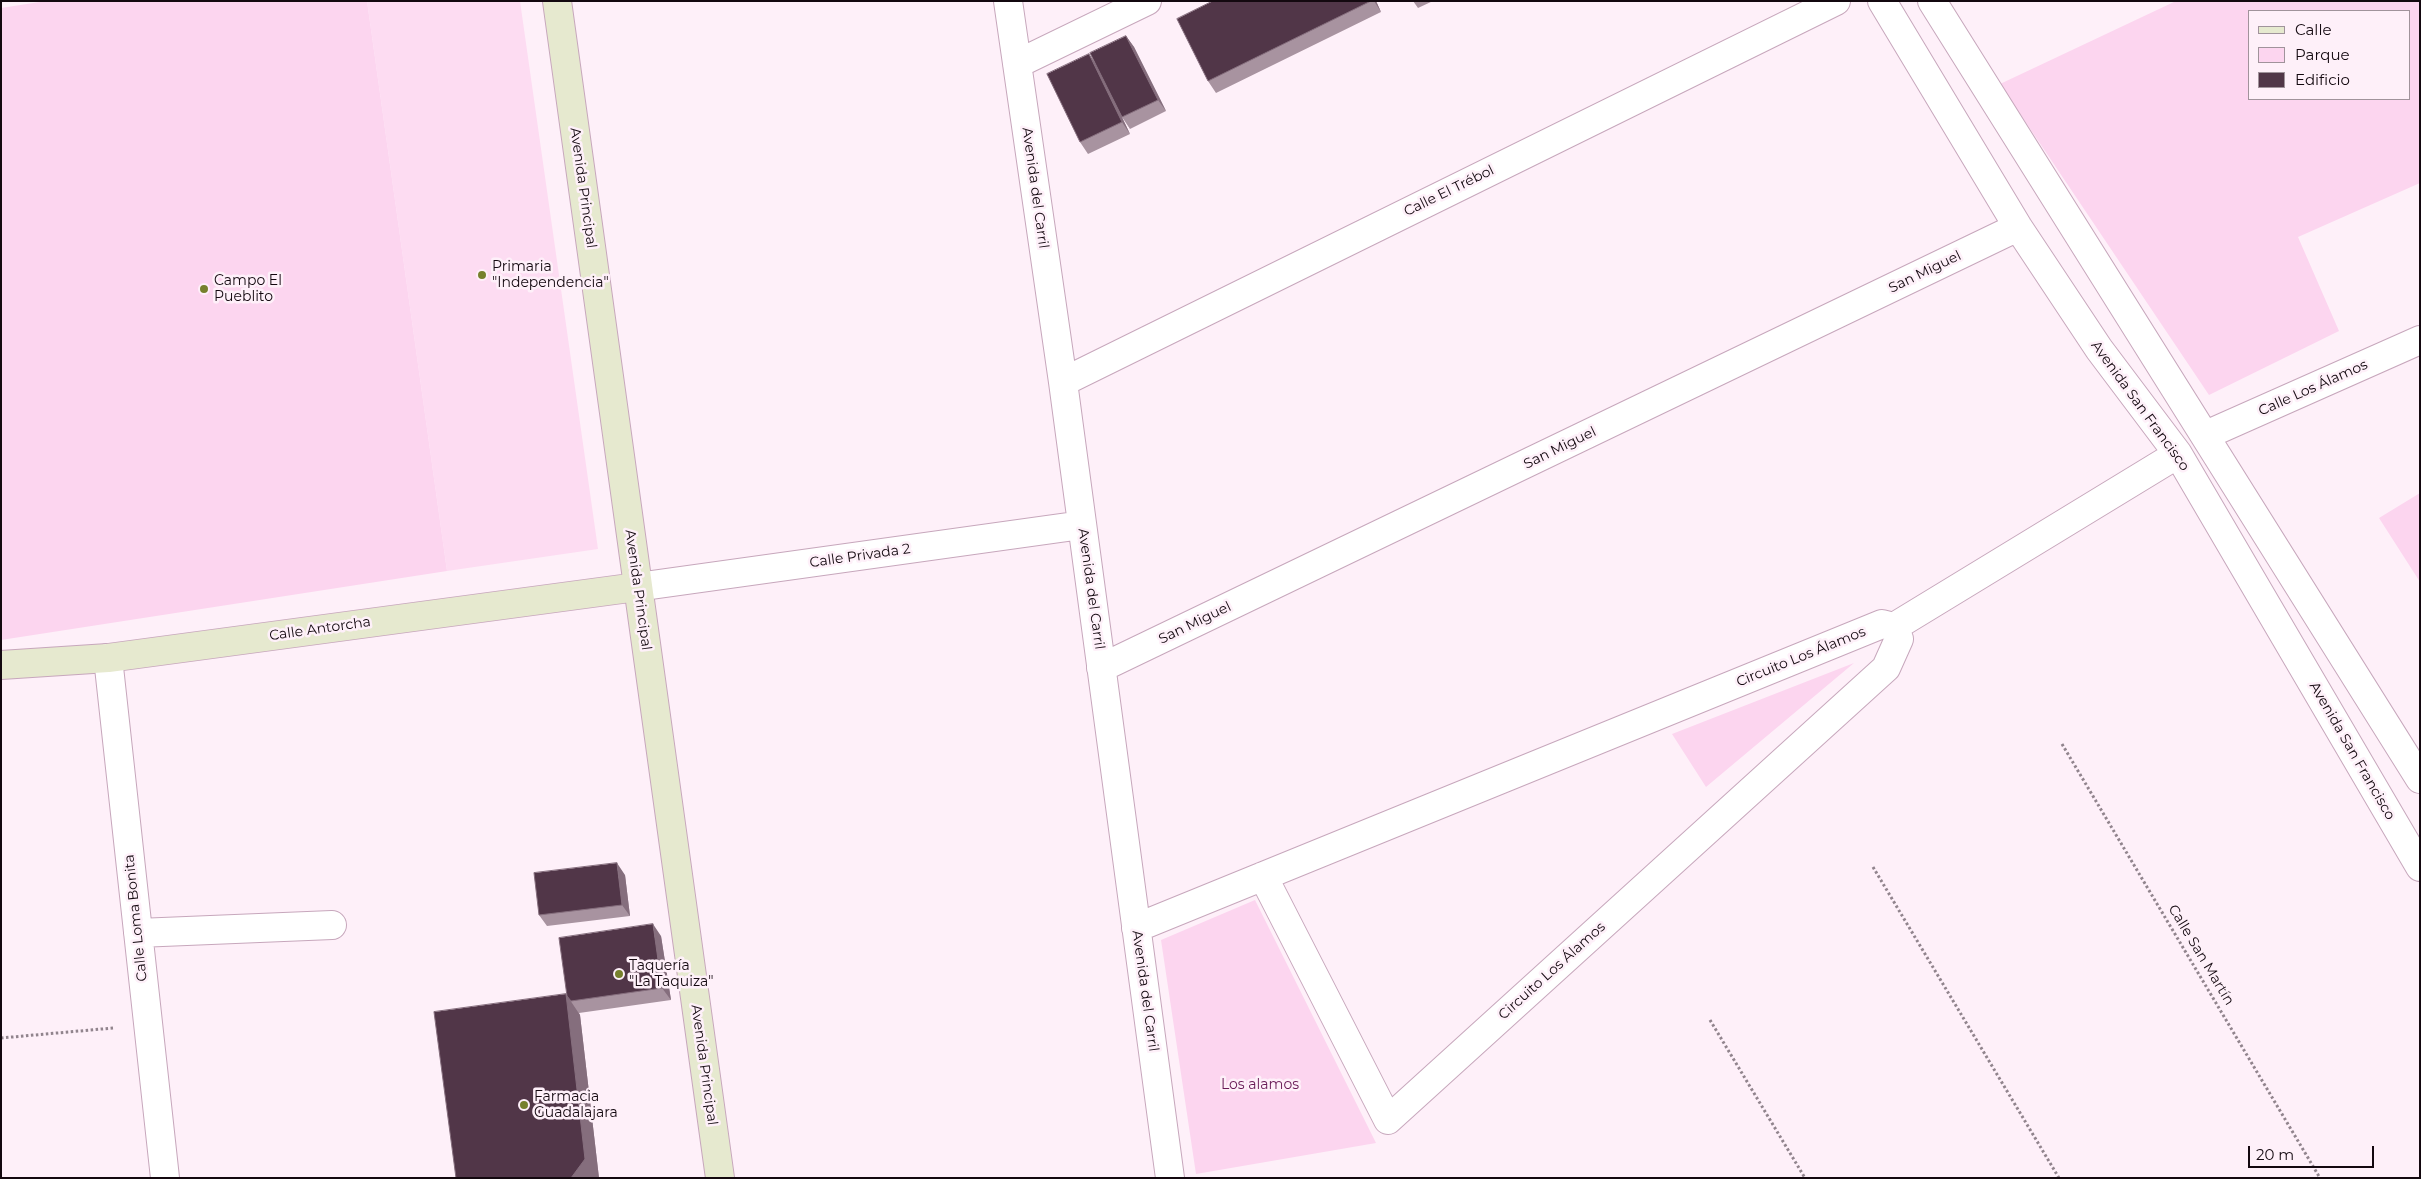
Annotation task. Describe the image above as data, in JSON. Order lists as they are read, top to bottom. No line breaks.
{"streets":{"street":["Avenida Principal","Avenida del Carril","Calle El Trébol","San Miguel","Calle Los Álamos","Avenida San Francisco","Calle Privada 2","Calle Antorcha","Circuito Los Álamos","Calle Loma Bonita"],"path":["Calle San Martín"]},"crossings":[["Avenida Principal","Calle Privada 2"],["Avenida Principal","Calle Antorcha"],["Avenida del Carril","Calle El Trébol"],["Avenida del Carril","San Miguel"],["Avenida del Carril","Calle Privada 2"],["Avenida del Carril","Circuito Los Álamos"],["San Miguel","Avenida San Francisco"],["Avenida San Francisco","Circuito Los Álamos"],["Calle Privada 2","Calle Antorcha"],["Calle Antorcha","Calle Loma Bonita"]],"parks":["Los alamos"],"places":["Primaria \"Independencia\"","Campo El Pueblito","Taquería \"La Taquiza\"","Farmacia Guadalajara"],"legend":["Calle","Parque","Edificio"],"scale_bar":"20 m"}
